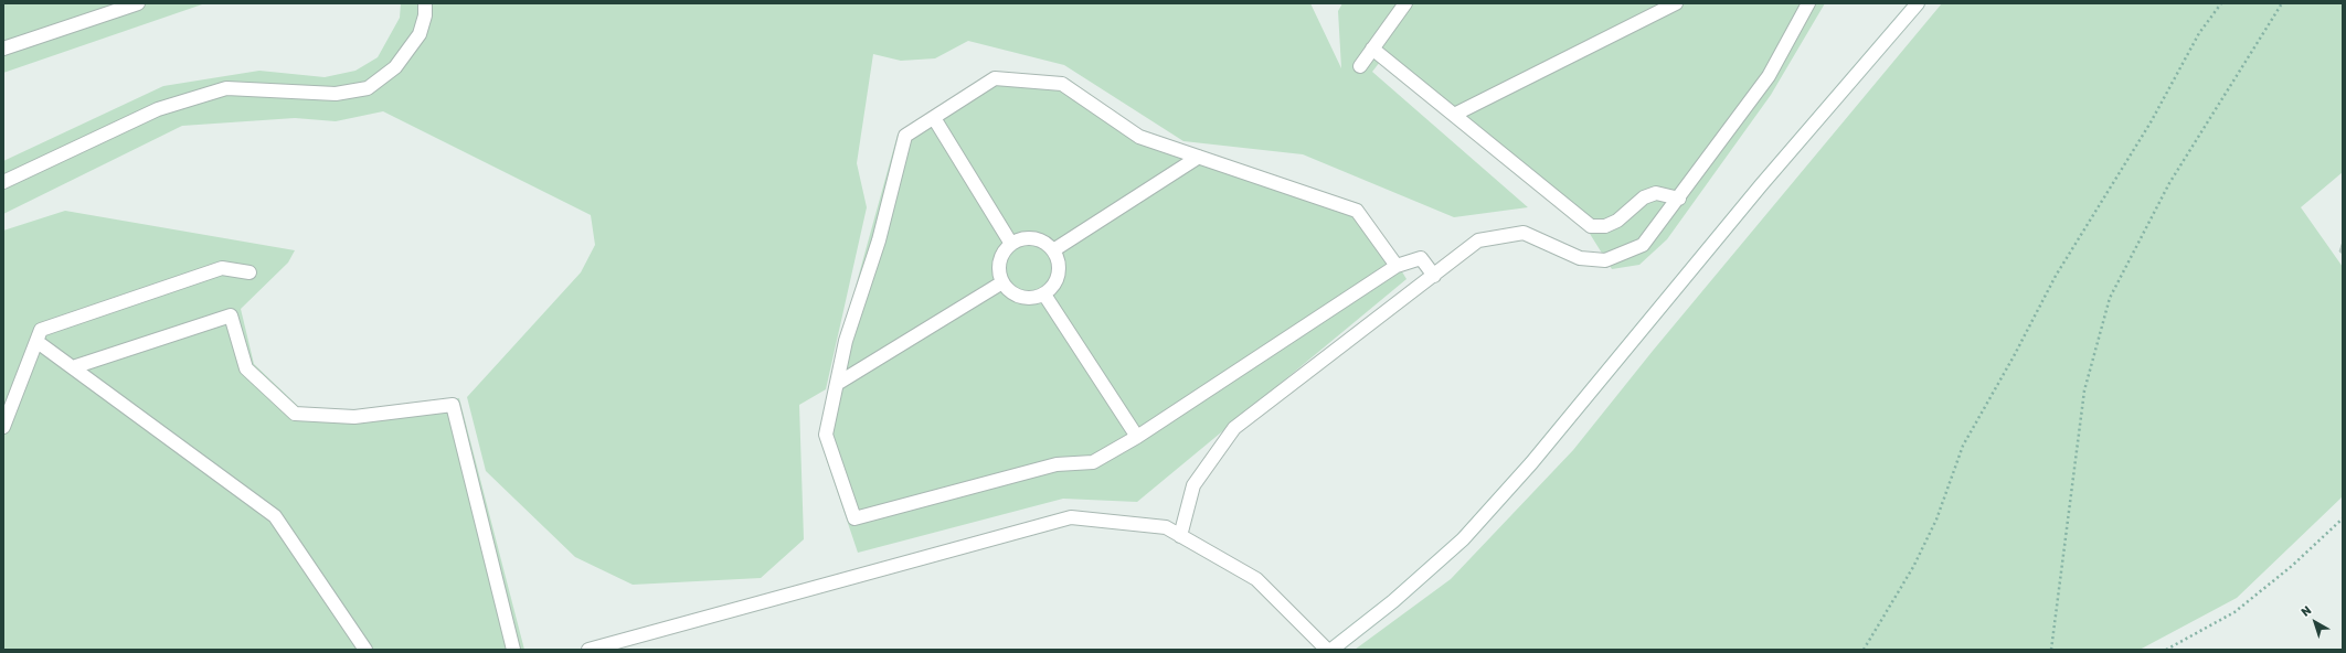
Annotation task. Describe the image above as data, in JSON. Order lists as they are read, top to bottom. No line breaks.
{"north":"top left"}
